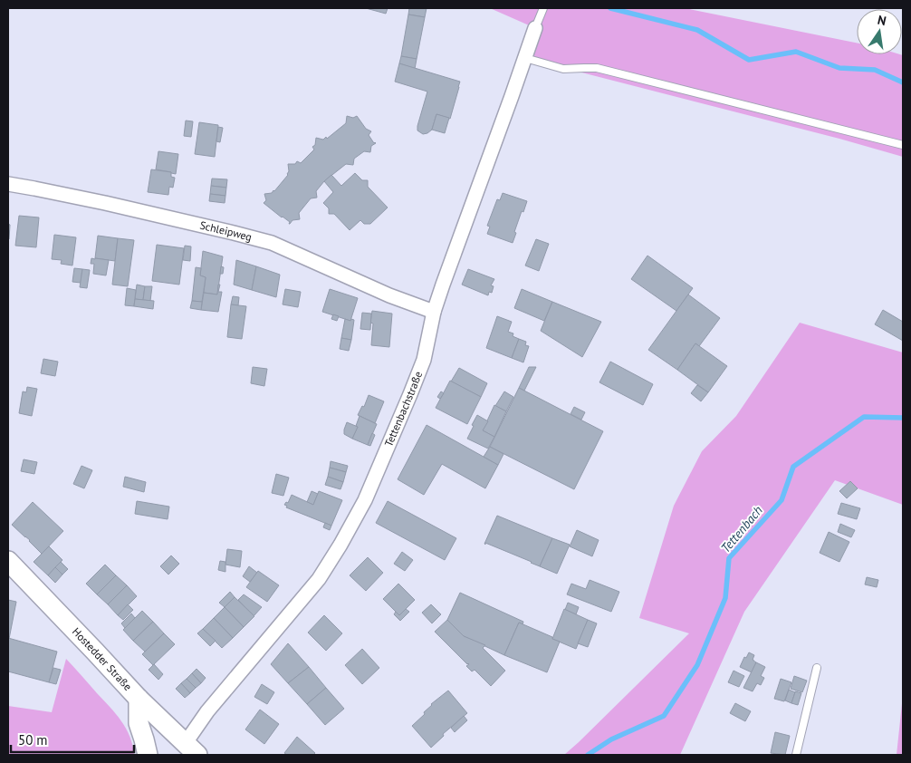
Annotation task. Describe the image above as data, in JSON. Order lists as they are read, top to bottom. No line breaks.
{"streets":{"main road":["Hostedder Straße"],"street":["Schleipweg","Tettenbachstraße"]},"crossings":[["Schleipweg","Tettenbachstraße"],["Tettenbachstraße","Hostedder Straße"]],"water":["Tettenbach"],"scale_bar":"50 m","north":"top"}
